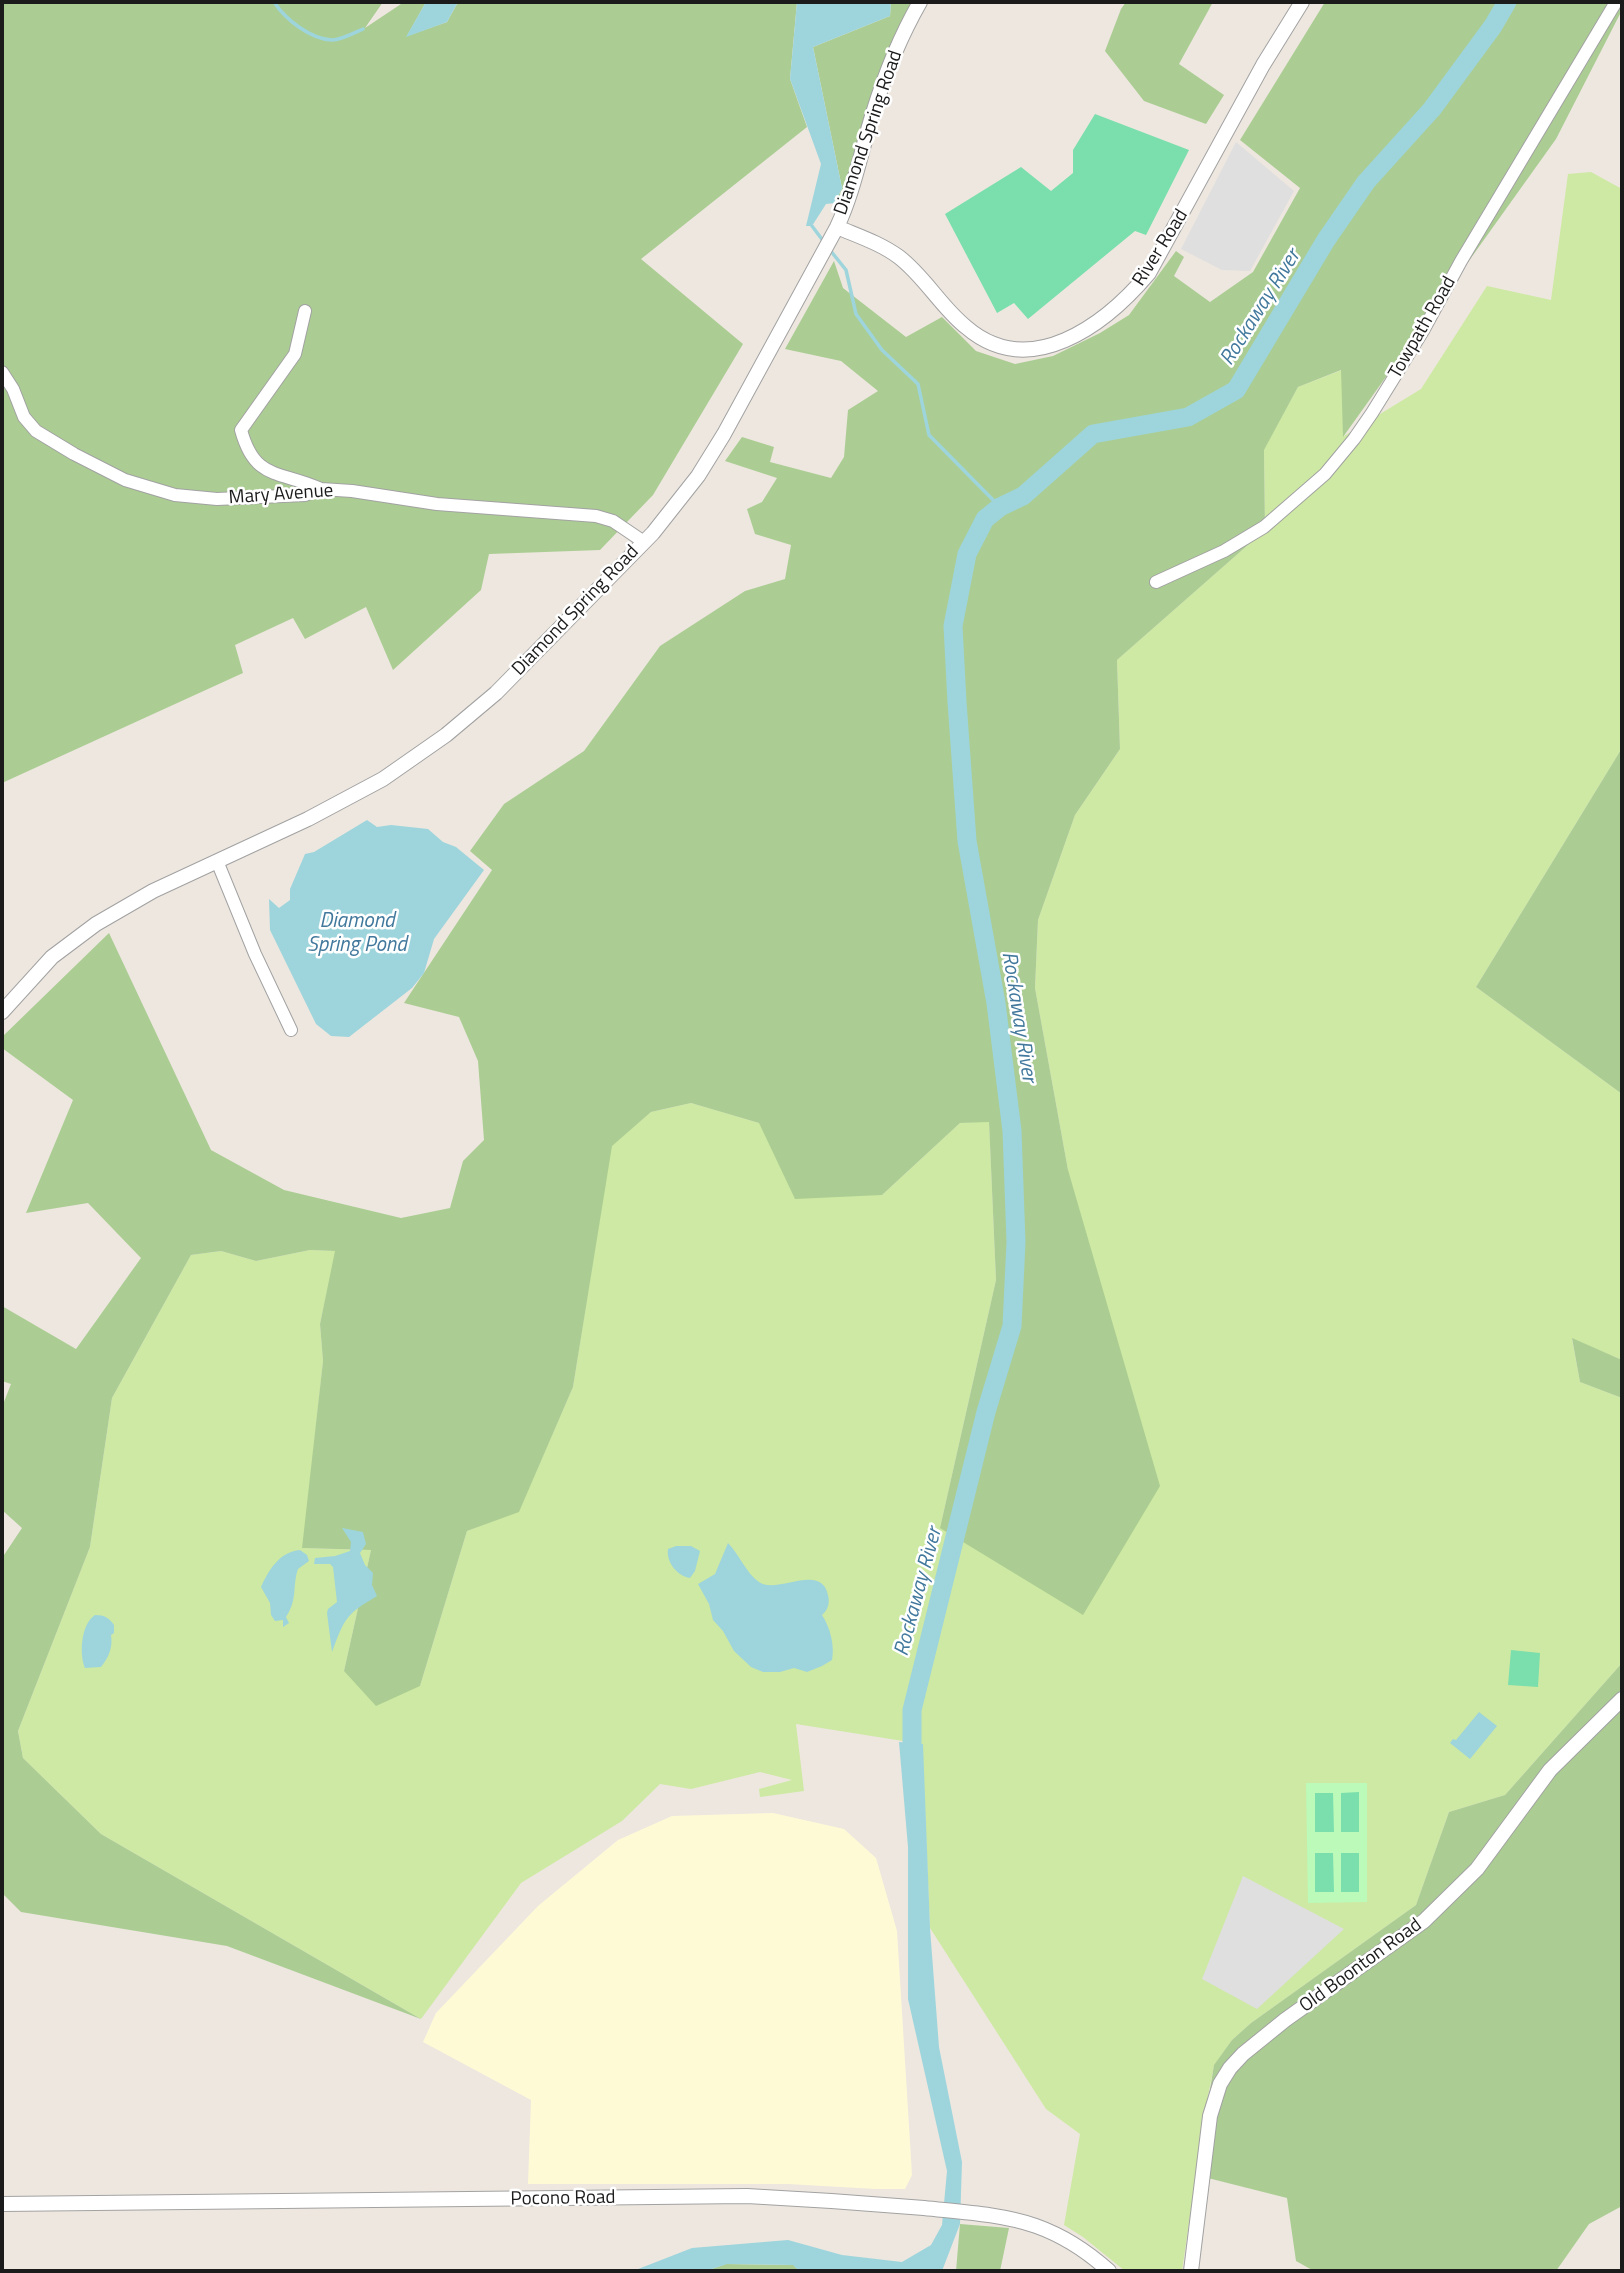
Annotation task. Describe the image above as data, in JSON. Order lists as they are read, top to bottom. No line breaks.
{"streets":{"street":["Diamond Spring Road","River Road","Towpath Road","Mary Avenue","Old Boonton Road","Pocono Road"]},"crossings":[["Diamond Spring Road","River Road"],["Diamond Spring Road","Mary Avenue"]],"water":["Rockaway River","Diamond Spring Pond"]}
